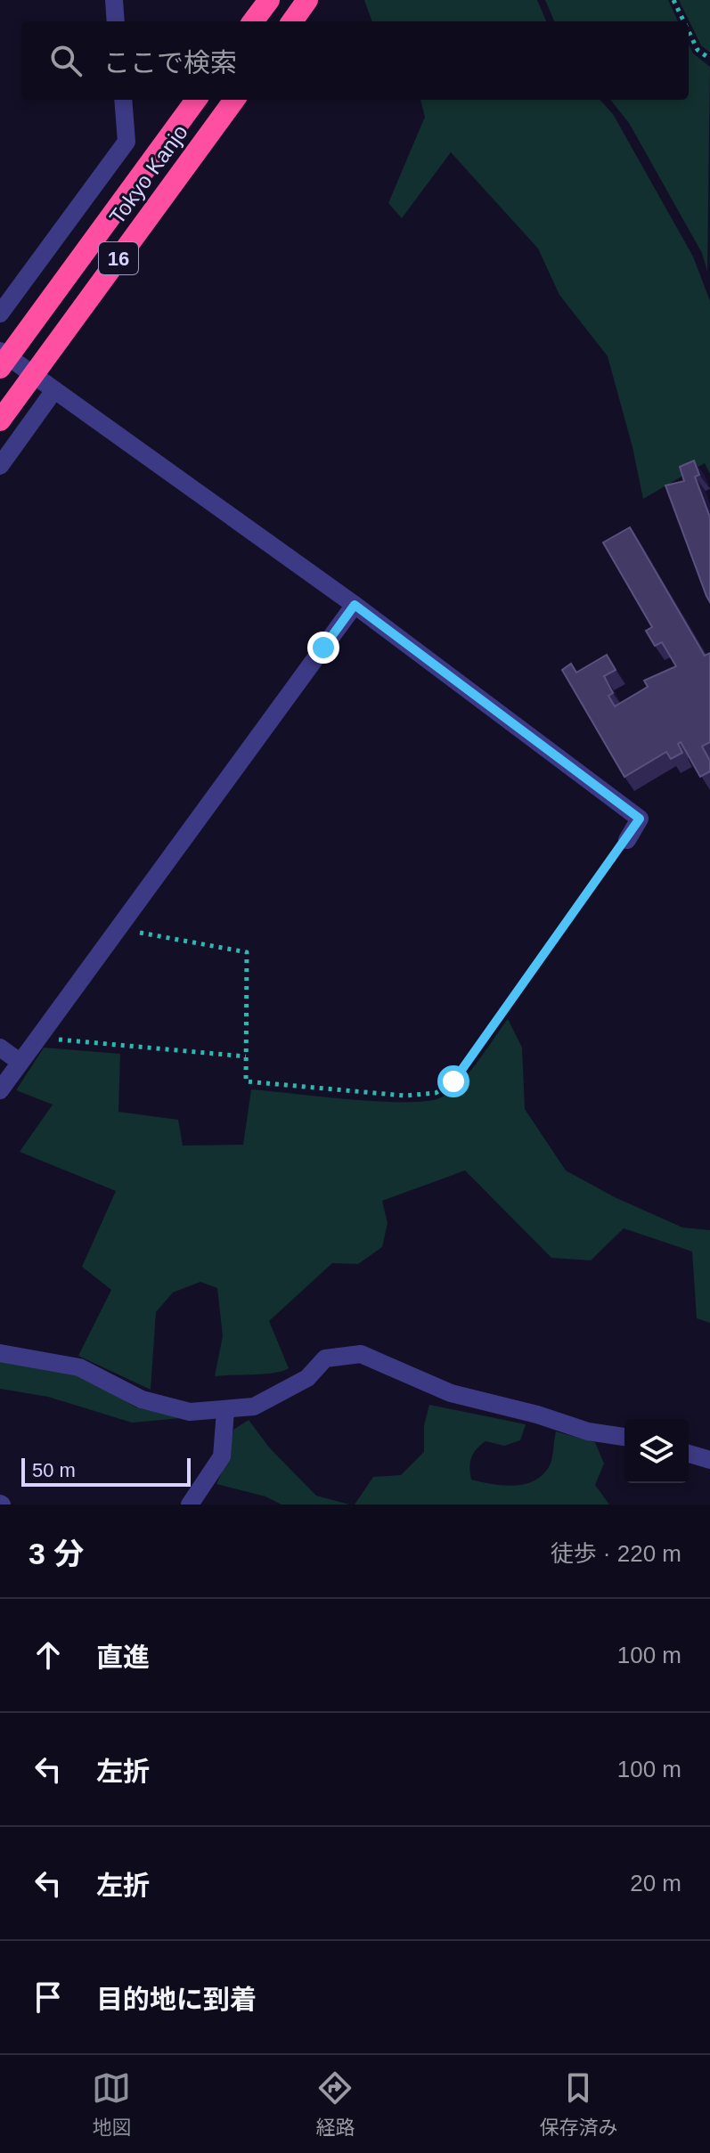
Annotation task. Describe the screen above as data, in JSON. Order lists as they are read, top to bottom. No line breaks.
{"streets":{"highway":["Tokyo Kanjo","16"]},"scale_bar":"50 m","page":{"search":"ここで検索","scale":"50 m","heading":["3 分","徒歩 · 220 m"],"list":[["直進","100 m"],["左折","100 m"],["左折","20 m"],"目的地に到着"],"nav":["地図","経路","保存済み"]}}
